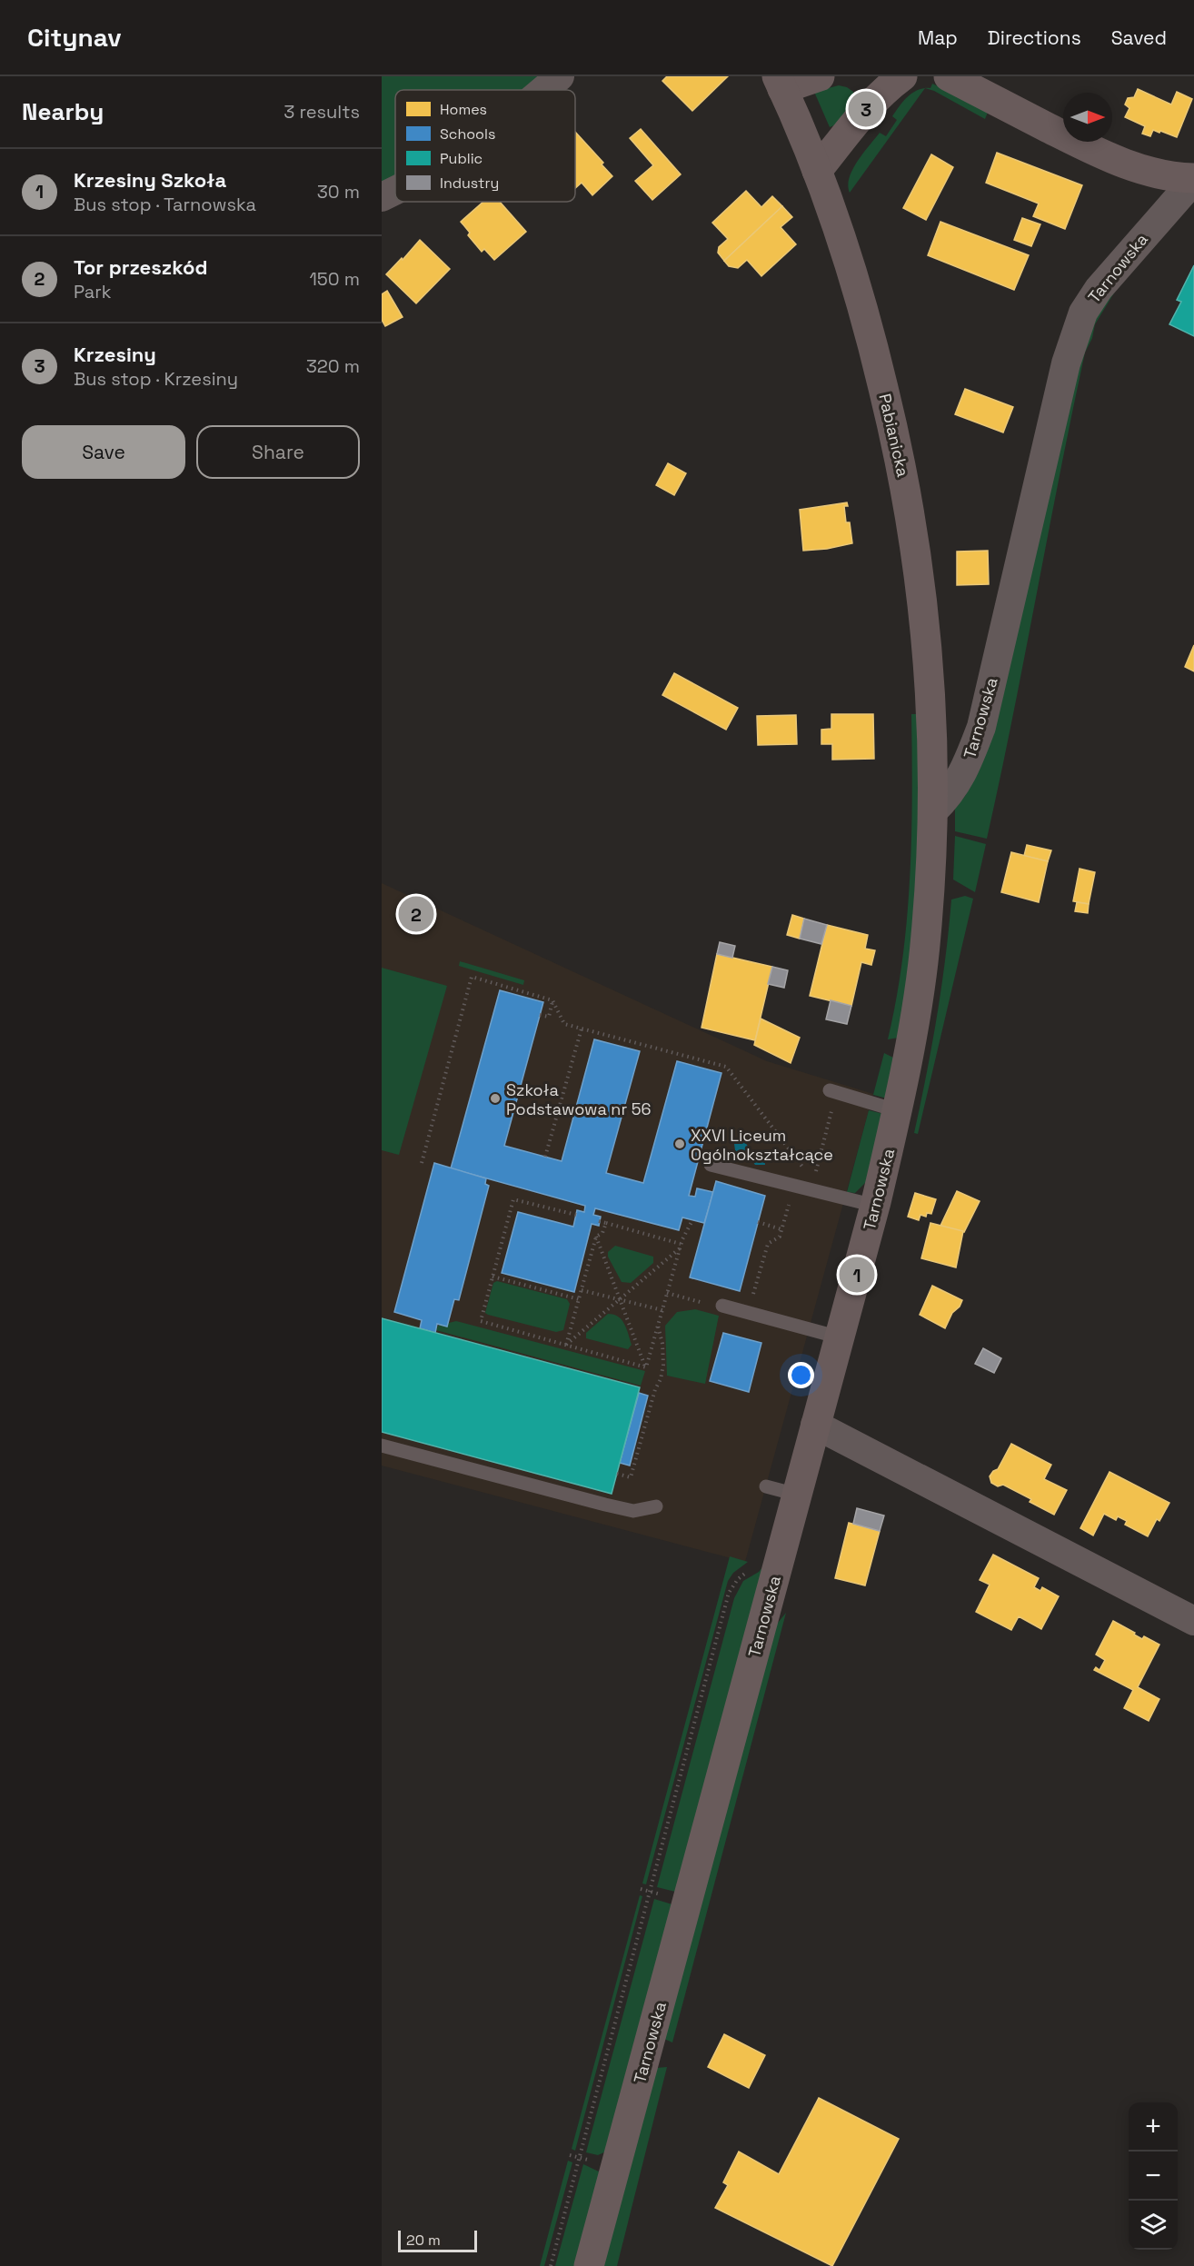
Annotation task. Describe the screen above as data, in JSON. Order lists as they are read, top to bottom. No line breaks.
{"streets":{"street":["Tarnowska","Pabianicka"]},"crossings":[["Tarnowska","Pabianicka"]],"places":["Szkoła Podstawowa nr 56","XXVI Liceum Ogólnokształcące"],"legend":["Homes","Schools","Public","Industry"],"scale_bar":"20 m","north":"right","page":{"header":"Citynav","nav":["Map","Directions","Saved"],"heading":["Nearby","3 results"],"pins":["3","2","1"],"list":[{"mark":"1","name":"Krzesiny Szkoła","note":"Bus stop · Tarnowska","value":"30 m"},{"mark":"2","name":"Tor przeszkód","note":"Park","value":"150 m"},{"mark":"3","name":"Krzesiny","note":"Bus stop · Krzesiny","value":"320 m"}],"buttons":["Save","Share"],"map_buttons":["+","−"],"scale":"20 m"}}
